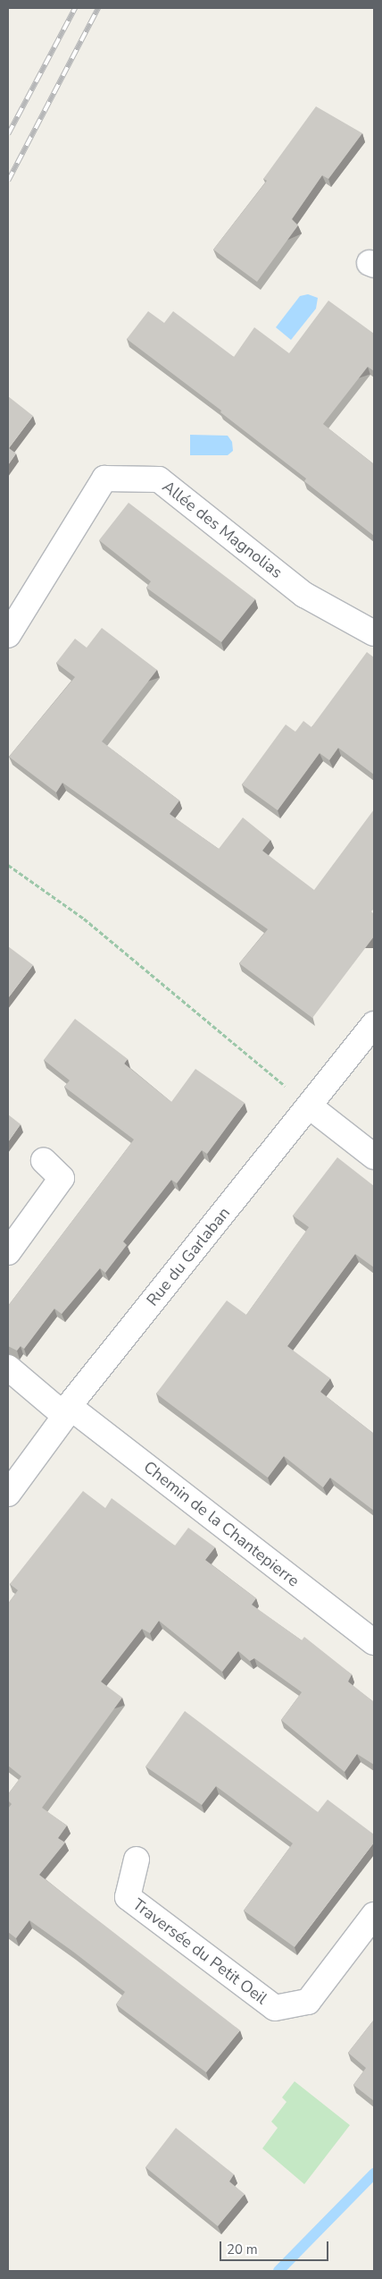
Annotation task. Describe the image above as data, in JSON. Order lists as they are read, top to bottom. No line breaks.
{"streets":{"street":["Allée des Magnolias","Rue du Garlaban","Chemin de la Chantepierre","Traversée du Petit Oeil"]},"crossings":[["Rue du Garlaban","Chemin de la Chantepierre"]],"scale_bar":"20 m"}
